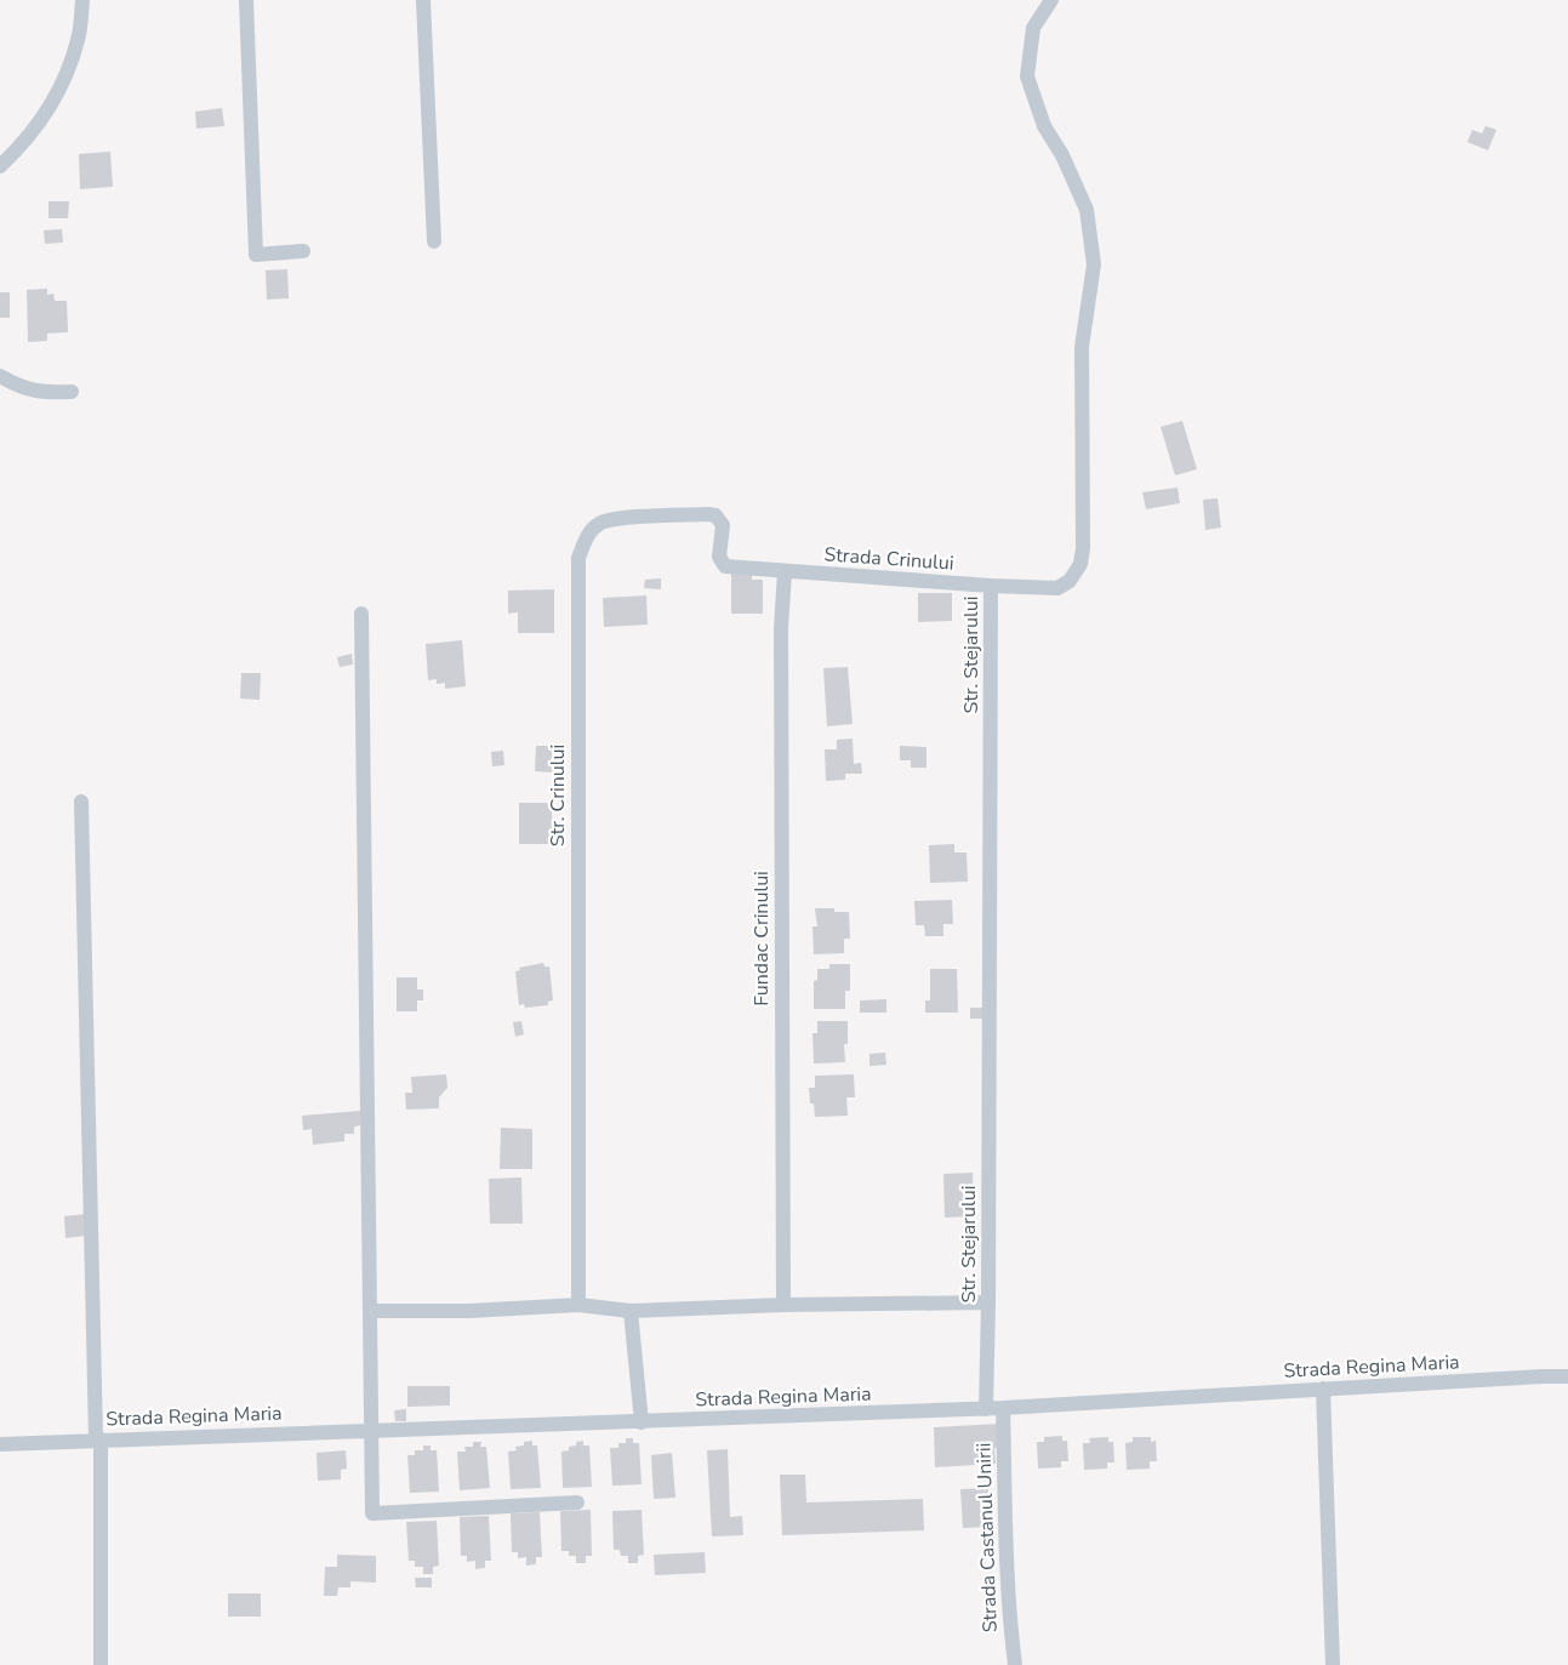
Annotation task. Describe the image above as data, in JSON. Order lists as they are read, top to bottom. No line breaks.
{"streets":{"street":["Strada Crinului","Str. Stejarului","Str. Crinului","Fundac Crinului","Strada Regina Maria","Strada Castanul Unirii"]},"crossings":[["Strada Crinului","Str. Stejarului"],["Strada Crinului","Str. Crinului"],["Strada Crinului","Fundac Crinului"],["Str. Stejarului","Strada Regina Maria"],["Str. Crinului","Fundac Crinului"],["Strada Regina Maria","Strada Castanul Unirii"]]}
